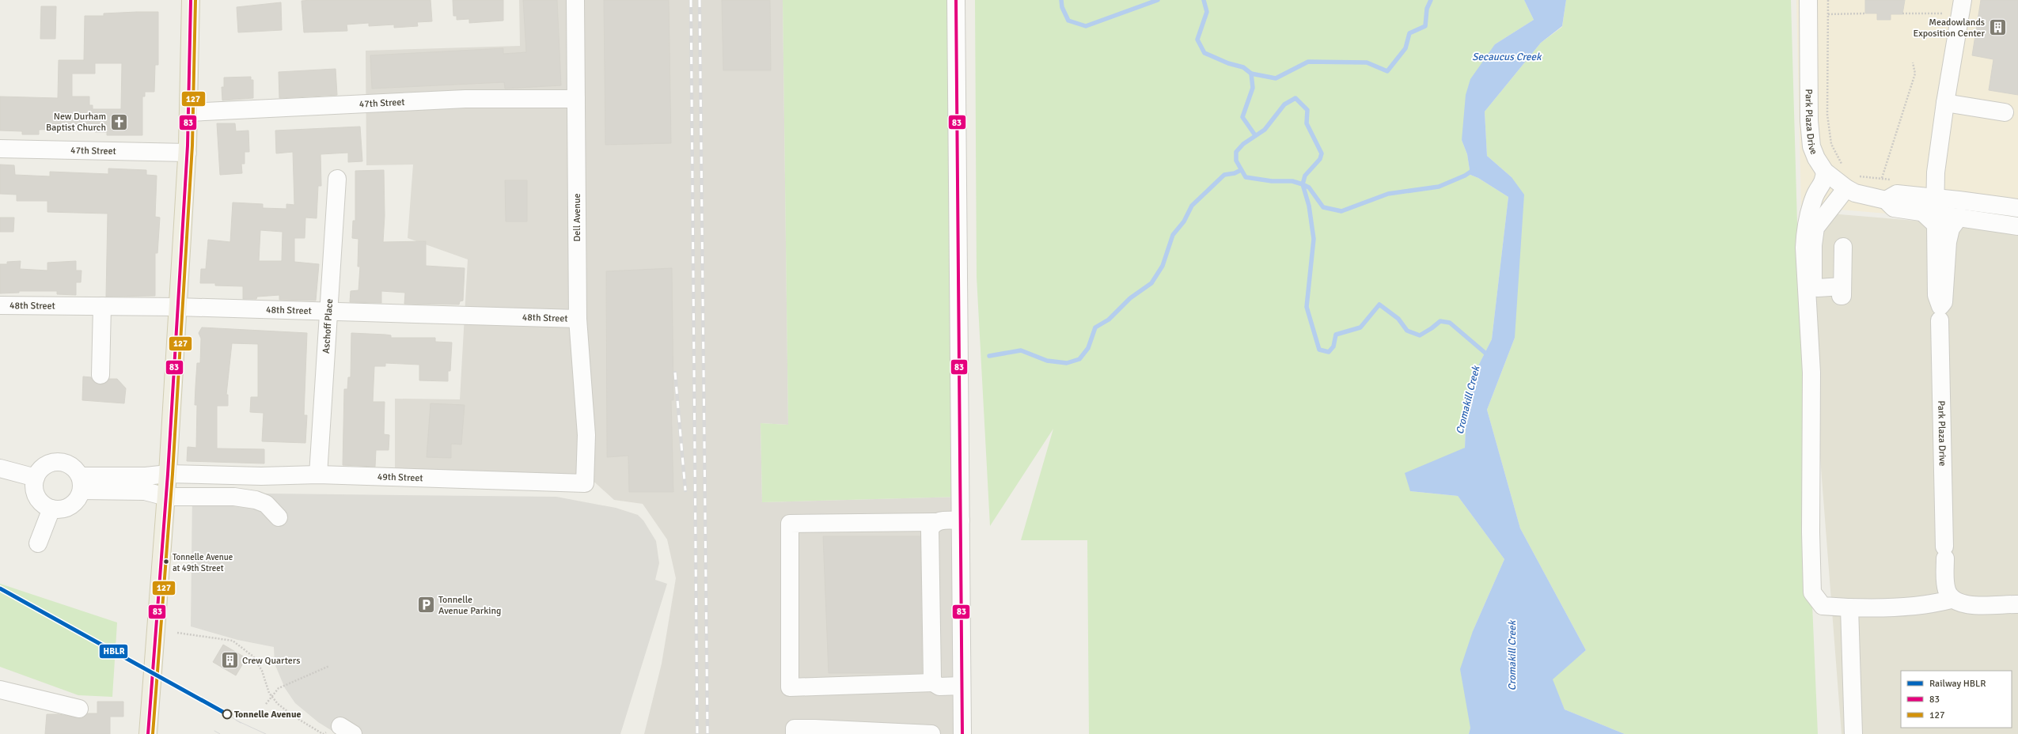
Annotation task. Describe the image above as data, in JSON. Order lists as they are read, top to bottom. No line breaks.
{"streets":{"street":["47th Street","Park Plaza Drive","Dell Avenue","48th Street","Aschoff Place","49th Street"]},"crossings":[["47th Street","Dell Avenue"],["Dell Avenue","48th Street"],["Dell Avenue","49th Street"],["48th Street","Aschoff Place"],["Aschoff Place","49th Street"]],"water":["Secaucus Creek","Cromakill Creek"],"places":{"building":["Meadowlands Exposition Center","Crew Quarters"],"church":["New Durham Baptist Church"],"other":["Tonnelle Avenue at 49th Street","Tonnelle Avenue"],"parking":["Tonnelle Avenue Parking"]},"lines":["transit line 83","transit line 127","rail line HBLR"],"legend":["Railway HBLR","83","127"]}
